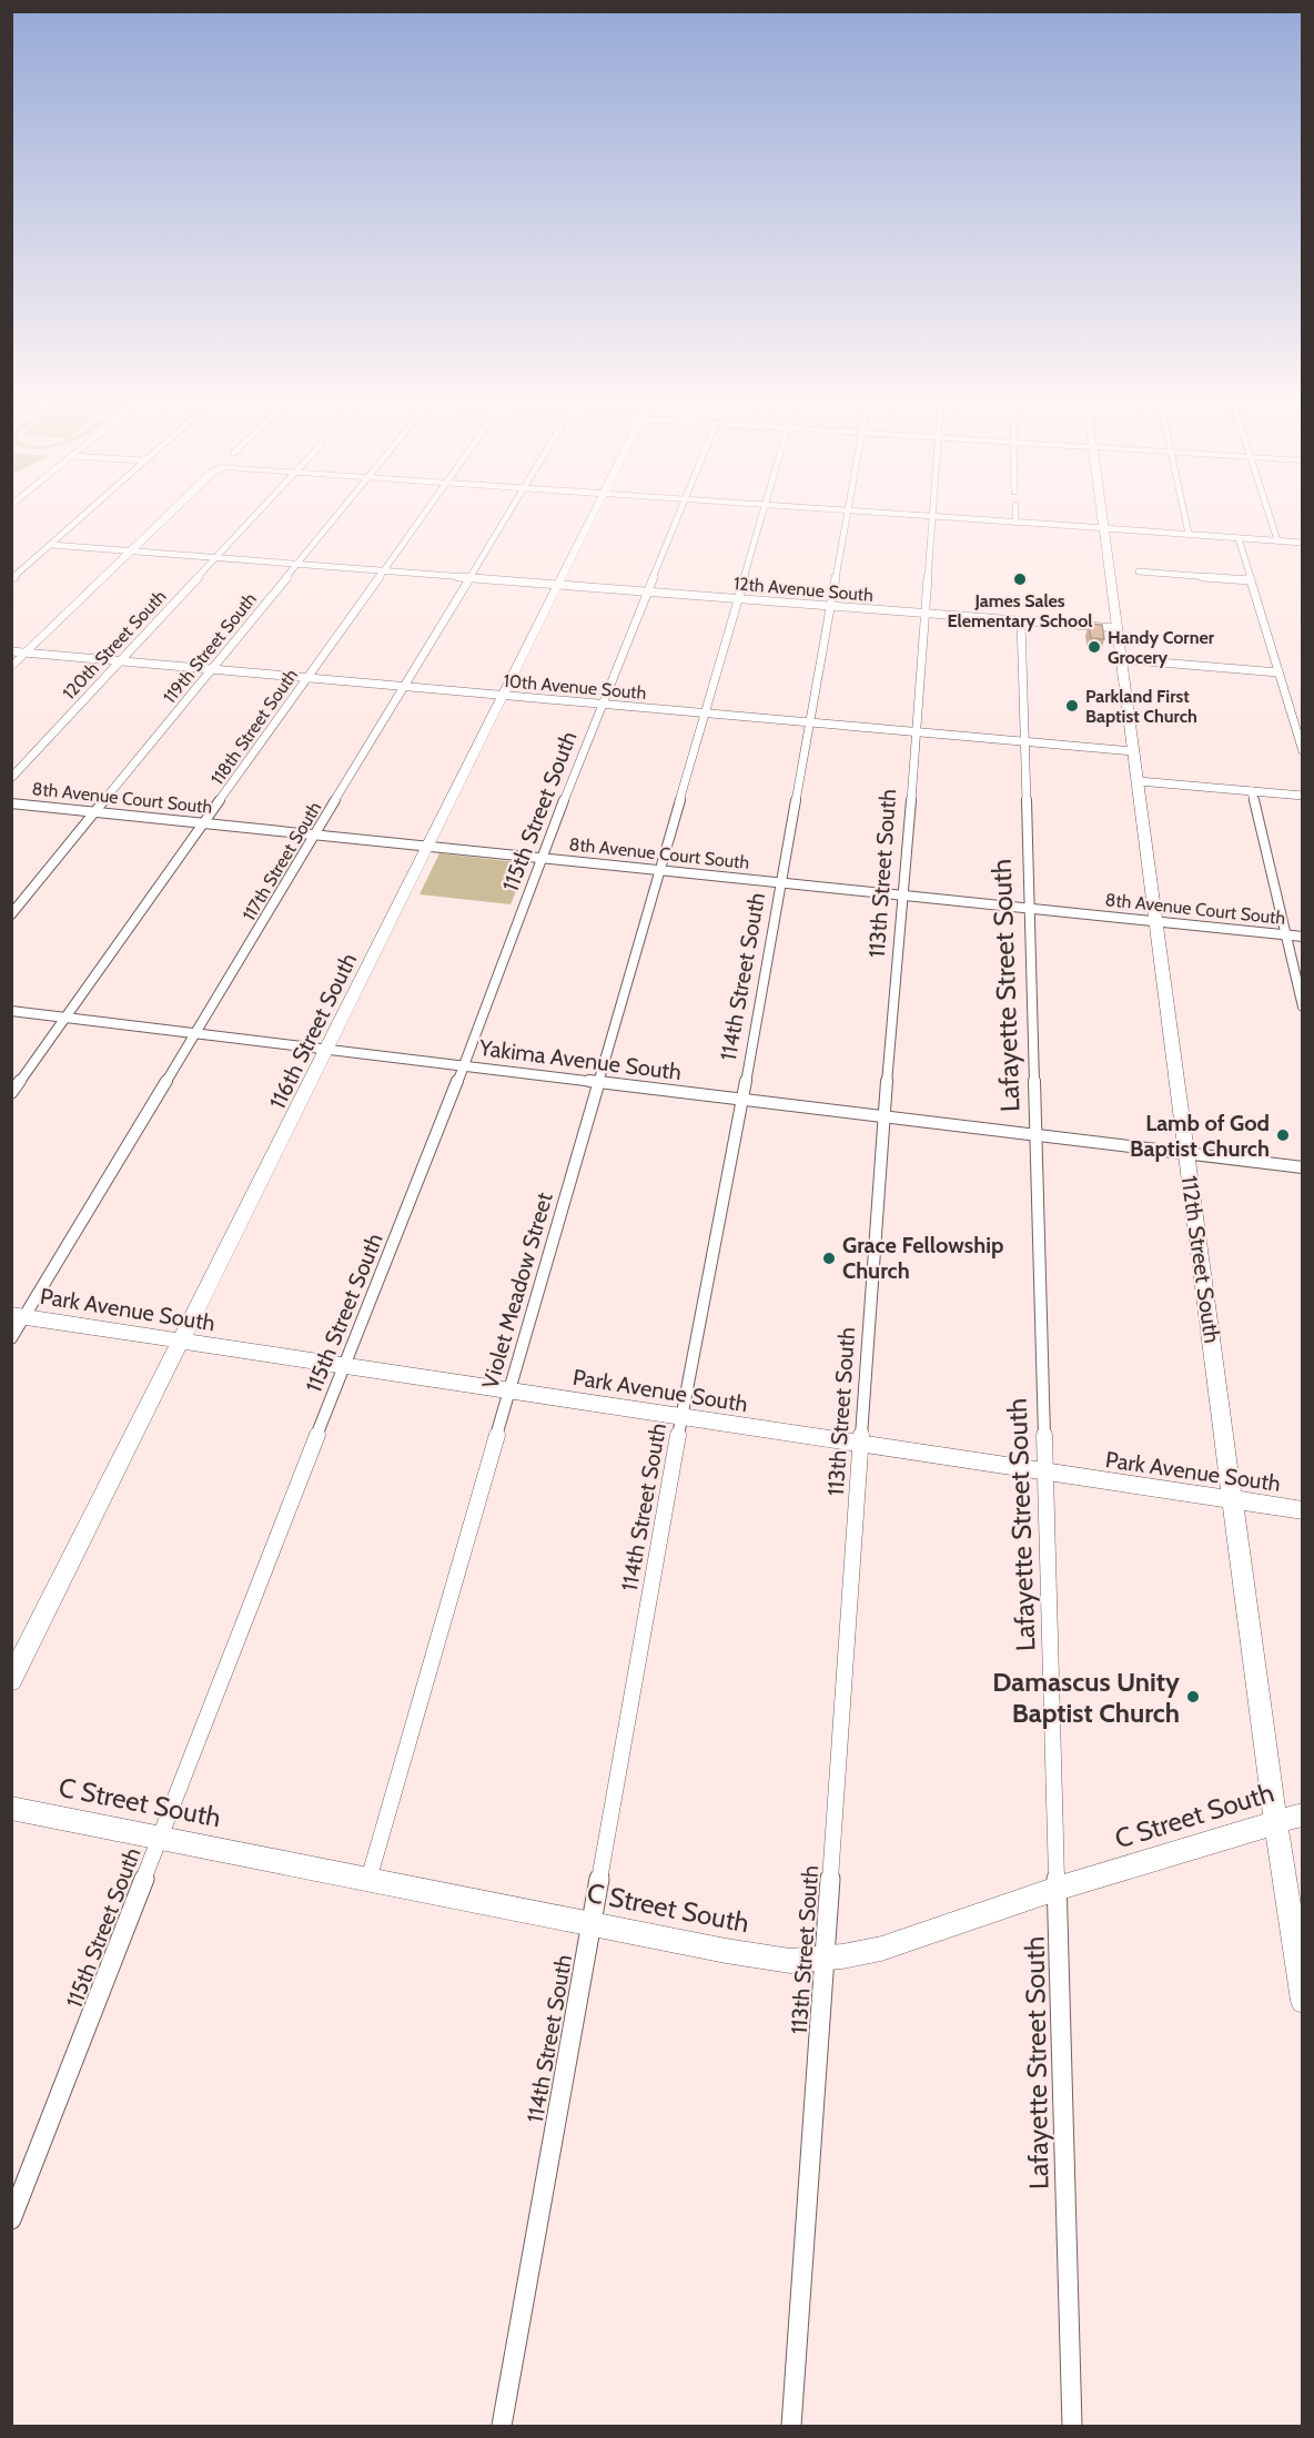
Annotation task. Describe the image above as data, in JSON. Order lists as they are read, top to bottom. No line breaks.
{"streets":{"street":["12th Avenue South","120th Street South","119th Street South","10th Avenue South","118th Street South","8th Avenue Court South","115th Street South","117th Street South","113th Street South","114th Street South","Lafayette Street South","116th Street South","Yakima Avenue South","112th Street South","Violet Meadow Street","Park Avenue South","C Street South"]},"crossings":[["12th Avenue South","120th Street South"],["12th Avenue South","119th Street South"],["12th Avenue South","118th Street South"],["12th Avenue South","115th Street South"],["12th Avenue South","117th Street South"],["12th Avenue South","113th Street South"],["12th Avenue South","114th Street South"],["12th Avenue South","Lafayette Street South"],["12th Avenue South","116th Street South"],["12th Avenue South","112th Street South"],["12th Avenue South","Violet Meadow Street"],["120th Street South","10th Avenue South"],["119th Street South","10th Avenue South"],["119th Street South","8th Avenue Court South"],["10th Avenue South","118th Street South"],["10th Avenue South","115th Street South"],["10th Avenue South","117th Street South"],["10th Avenue South","113th Street South"],["10th Avenue South","114th Street South"],["10th Avenue South","Lafayette Street South"],["10th Avenue South","116th Street South"],["10th Avenue South","112th Street South"],["10th Avenue South","Violet Meadow Street"],["118th Street South","8th Avenue Court South"],["118th Street South","Yakima Avenue South"],["8th Avenue Court South","115th Street South"],["8th Avenue Court South","117th Street South"],["8th Avenue Court South","113th Street South"],["8th Avenue Court South","114th Street South"],["8th Avenue Court South","Lafayette Street South"],["8th Avenue Court South","116th Street South"],["8th Avenue Court South","112th Street South"],["8th Avenue Court South","Violet Meadow Street"],["115th Street South","Yakima Avenue South"],["115th Street South","Park Avenue South"],["115th Street South","C Street South"],["117th Street South","Yakima Avenue South"],["117th Street South","Park Avenue South"],["113th Street South","Yakima Avenue South"],["113th Street South","Park Avenue South"],["113th Street South","C Street South"],["114th Street South","Yakima Avenue South"],["114th Street South","Park Avenue South"],["114th Street South","C Street South"],["Lafayette Street South","Yakima Avenue South"],["Lafayette Street South","Park Avenue South"],["Lafayette Street South","C Street South"],["116th Street South","Yakima Avenue South"],["116th Street South","Park Avenue South"],["Yakima Avenue South","112th Street South"],["Yakima Avenue South","Violet Meadow Street"],["112th Street South","Park Avenue South"],["112th Street South","C Street South"],["Violet Meadow Street","Park Avenue South"],["Violet Meadow Street","C Street South"]],"places":["James Sales Elementary School","Handy Corner Grocery","Parkland First Baptist Church","Lamb of God Baptist Church","Grace Fellowship Church","Damascus Unity Baptist Church"]}
